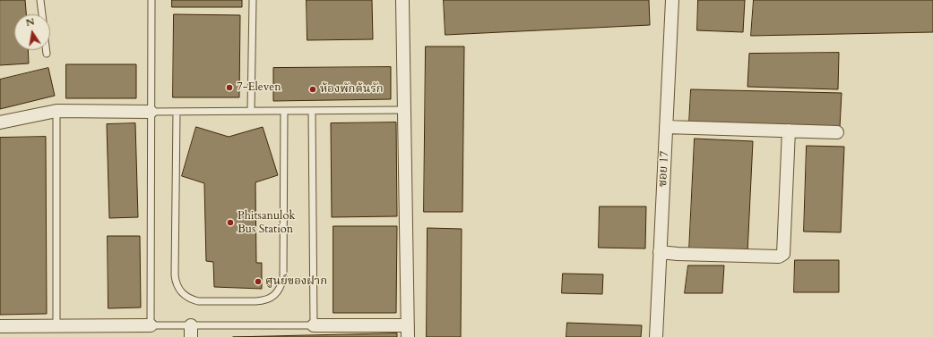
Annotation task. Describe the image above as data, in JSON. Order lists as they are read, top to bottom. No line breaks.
{"streets":{"street":["ซอย 17"]},"places":["7-Eleven","ห้องพักต้นรัก","Phitsanulok Bus Station","ศูนย์ของฝาก"],"north":"top"}
